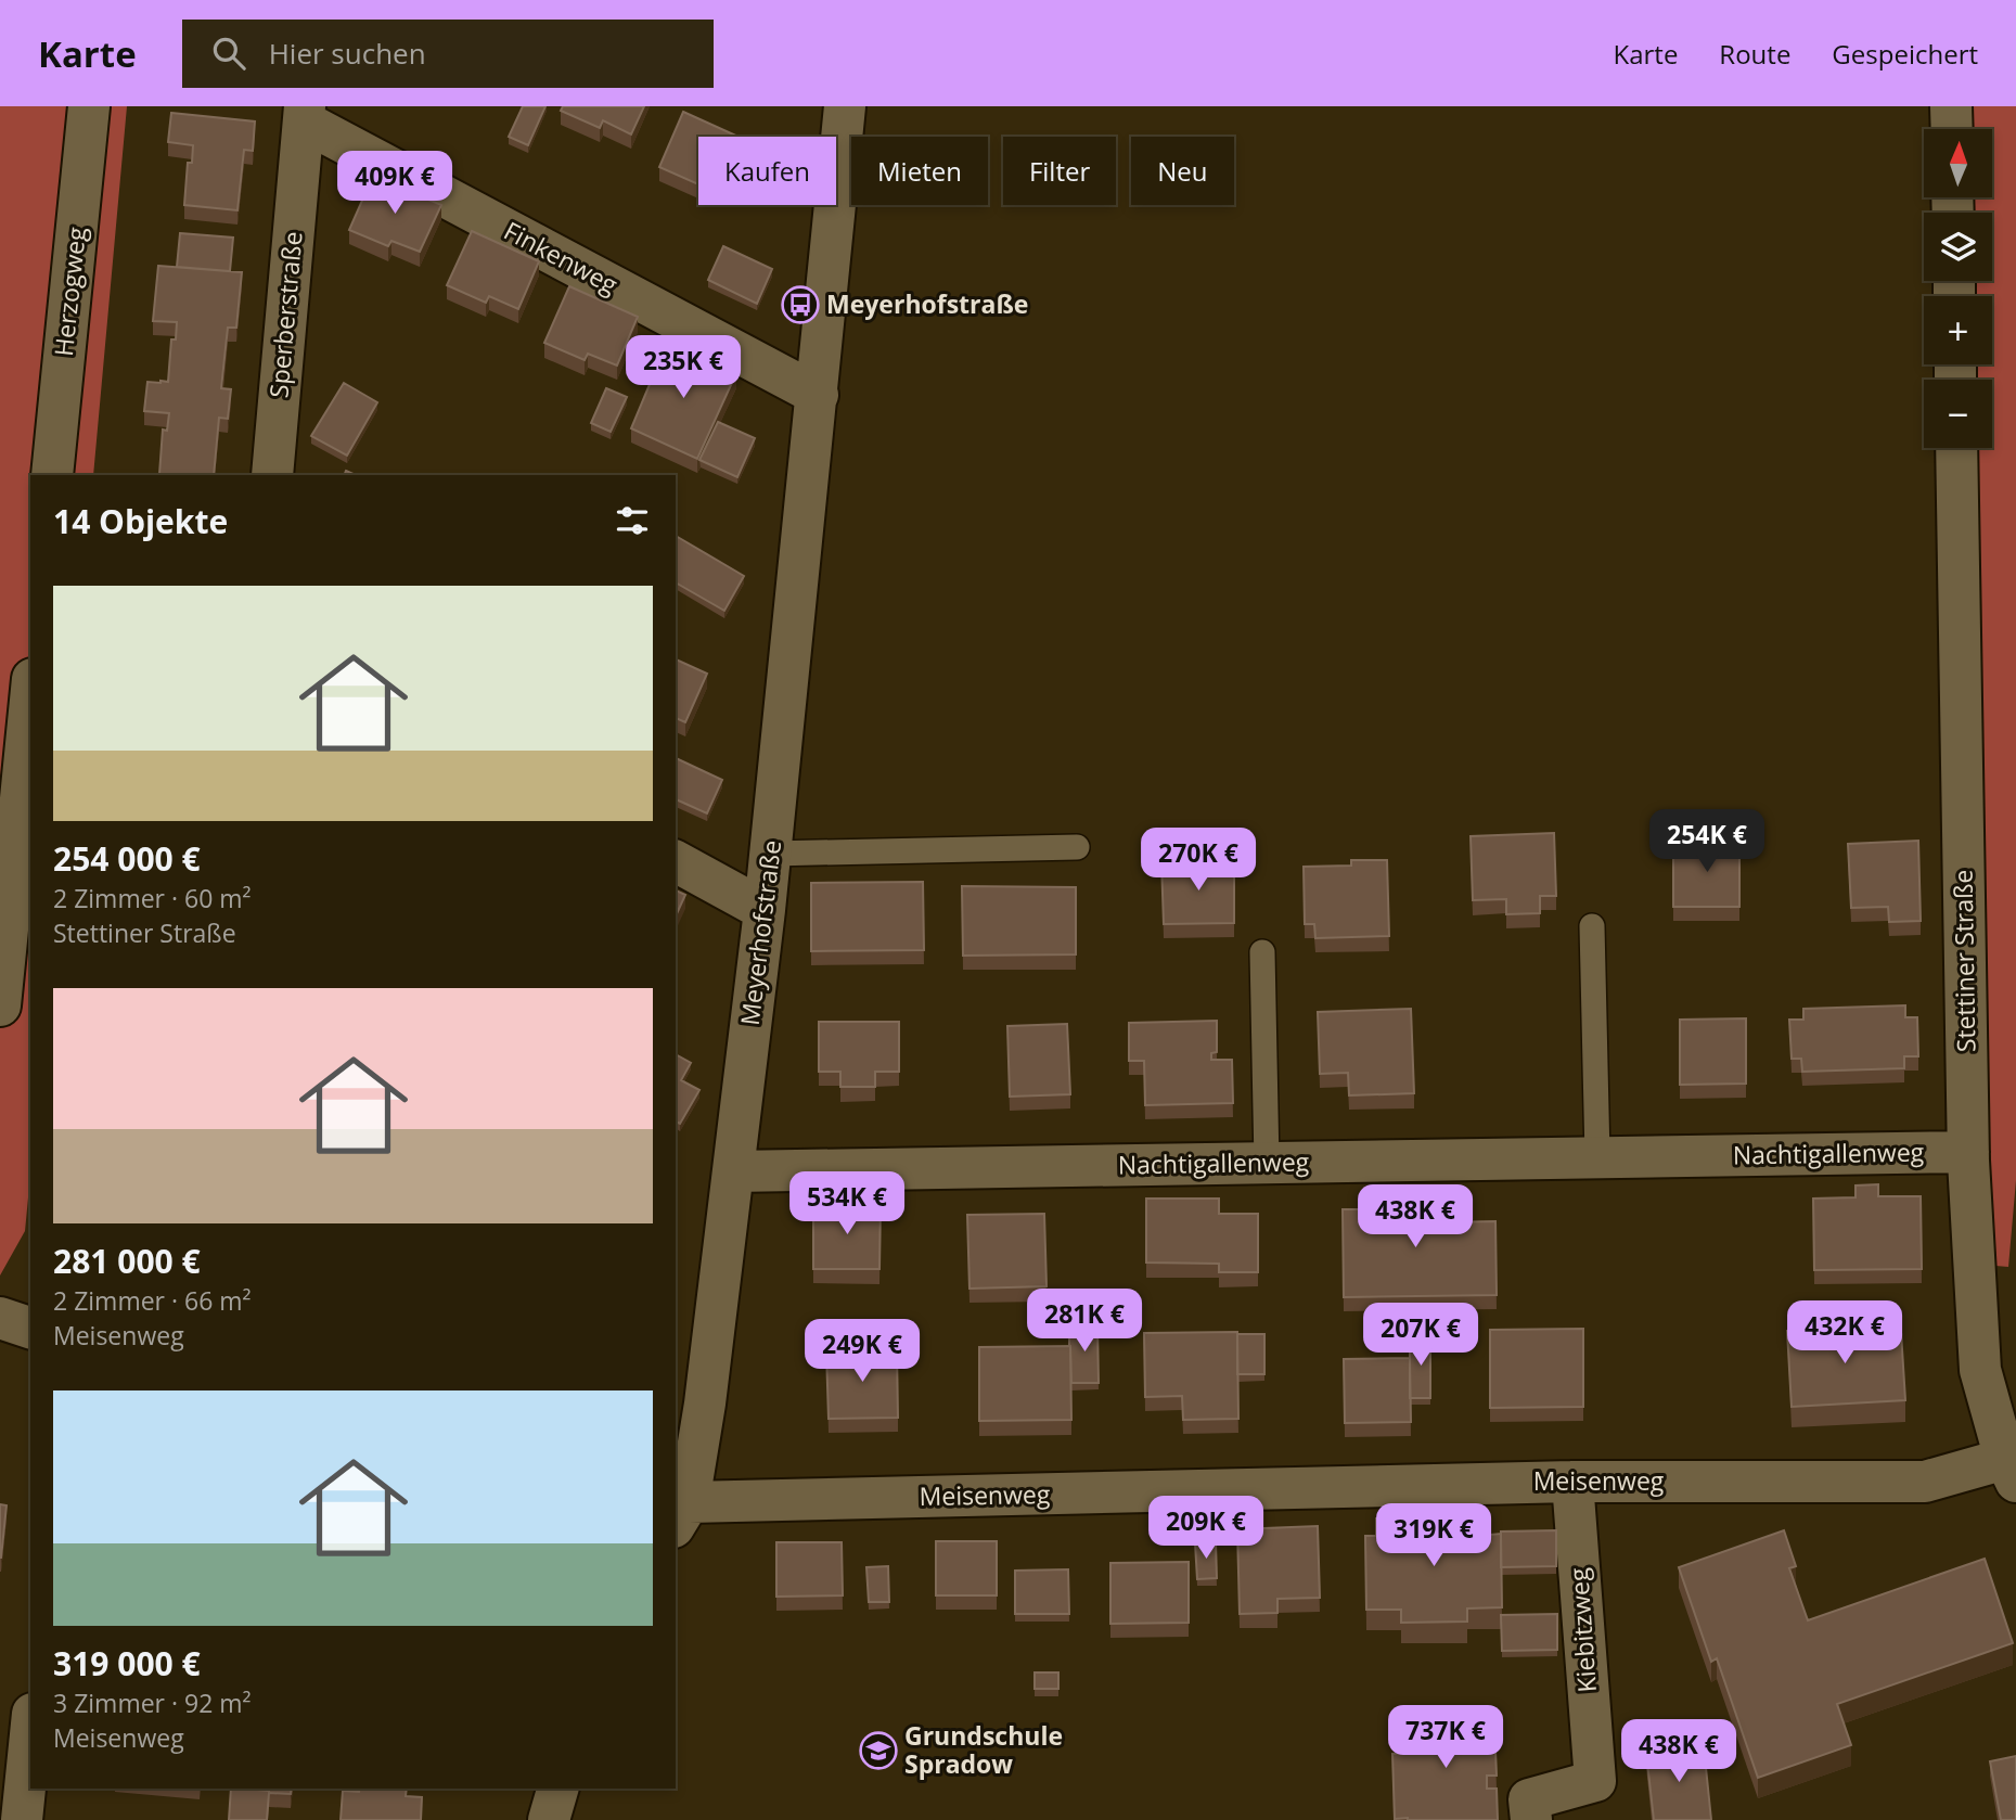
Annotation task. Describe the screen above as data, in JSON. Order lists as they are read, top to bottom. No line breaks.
{"streets":{"street":["Finkenweg","Herzogweg","Sperberstraße","Meyerhofstraße","Stettiner Straße","Nachtigallenweg","Meisenweg","Kiebitzweg"]},"crossings":[["Finkenweg","Sperberstraße"],["Finkenweg","Meyerhofstraße"],["Meyerhofstraße","Nachtigallenweg"],["Meyerhofstraße","Meisenweg"],["Stettiner Straße","Nachtigallenweg"],["Stettiner Straße","Meisenweg"],["Meisenweg","Kiebitzweg"]],"places":{"bus stop":["Meyerhofstraße"],"school or university":["Grundschule Spradow"]},"north":"top","page":{"header":"Karte","search":"Hier suchen","nav":["Karte","Route","Gespeichert"],"map_buttons":["+","−"],"chip":["Kaufen","Mieten","Filter","Neu"],"price":["409K €","235K €","254K €","270K €","534K €","438K €","281K €","432K €","207K €","249K €","209K €","319K €","737K €","438K €"],"heading":"14 Objekte","list":[{"name":"254 000 €","note":"2 Zimmer · 60 m² · Stettiner Straße"},{"name":"281 000 €","note":"2 Zimmer · 66 m² · Meisenweg"},{"name":"319 000 €","note":"3 Zimmer · 92 m² · Meisenweg"}]}}
